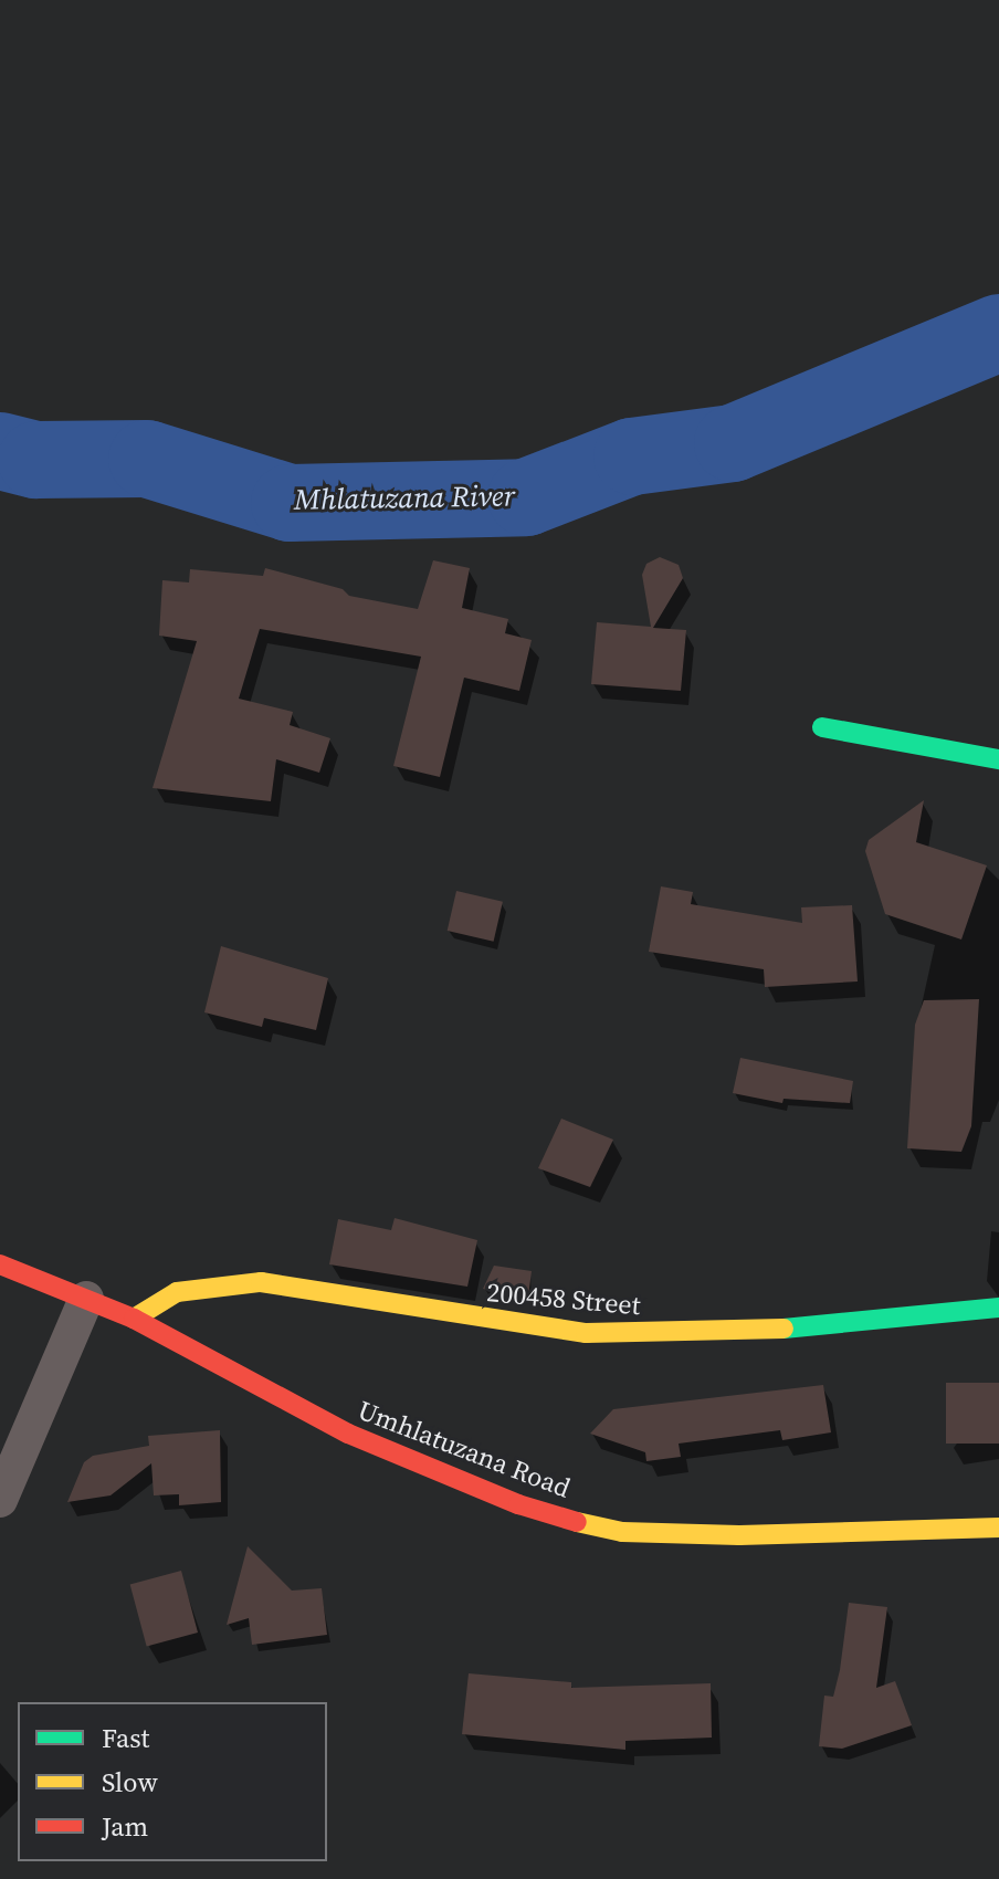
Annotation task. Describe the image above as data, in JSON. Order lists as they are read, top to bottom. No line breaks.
{"streets":{"street":["200458 Street","Umhlatuzana Road"]},"crossings":[["200458 Street","Umhlatuzana Road"]],"water":["Mhlatuzana River"],"legend":["Fast","Slow","Jam"]}
